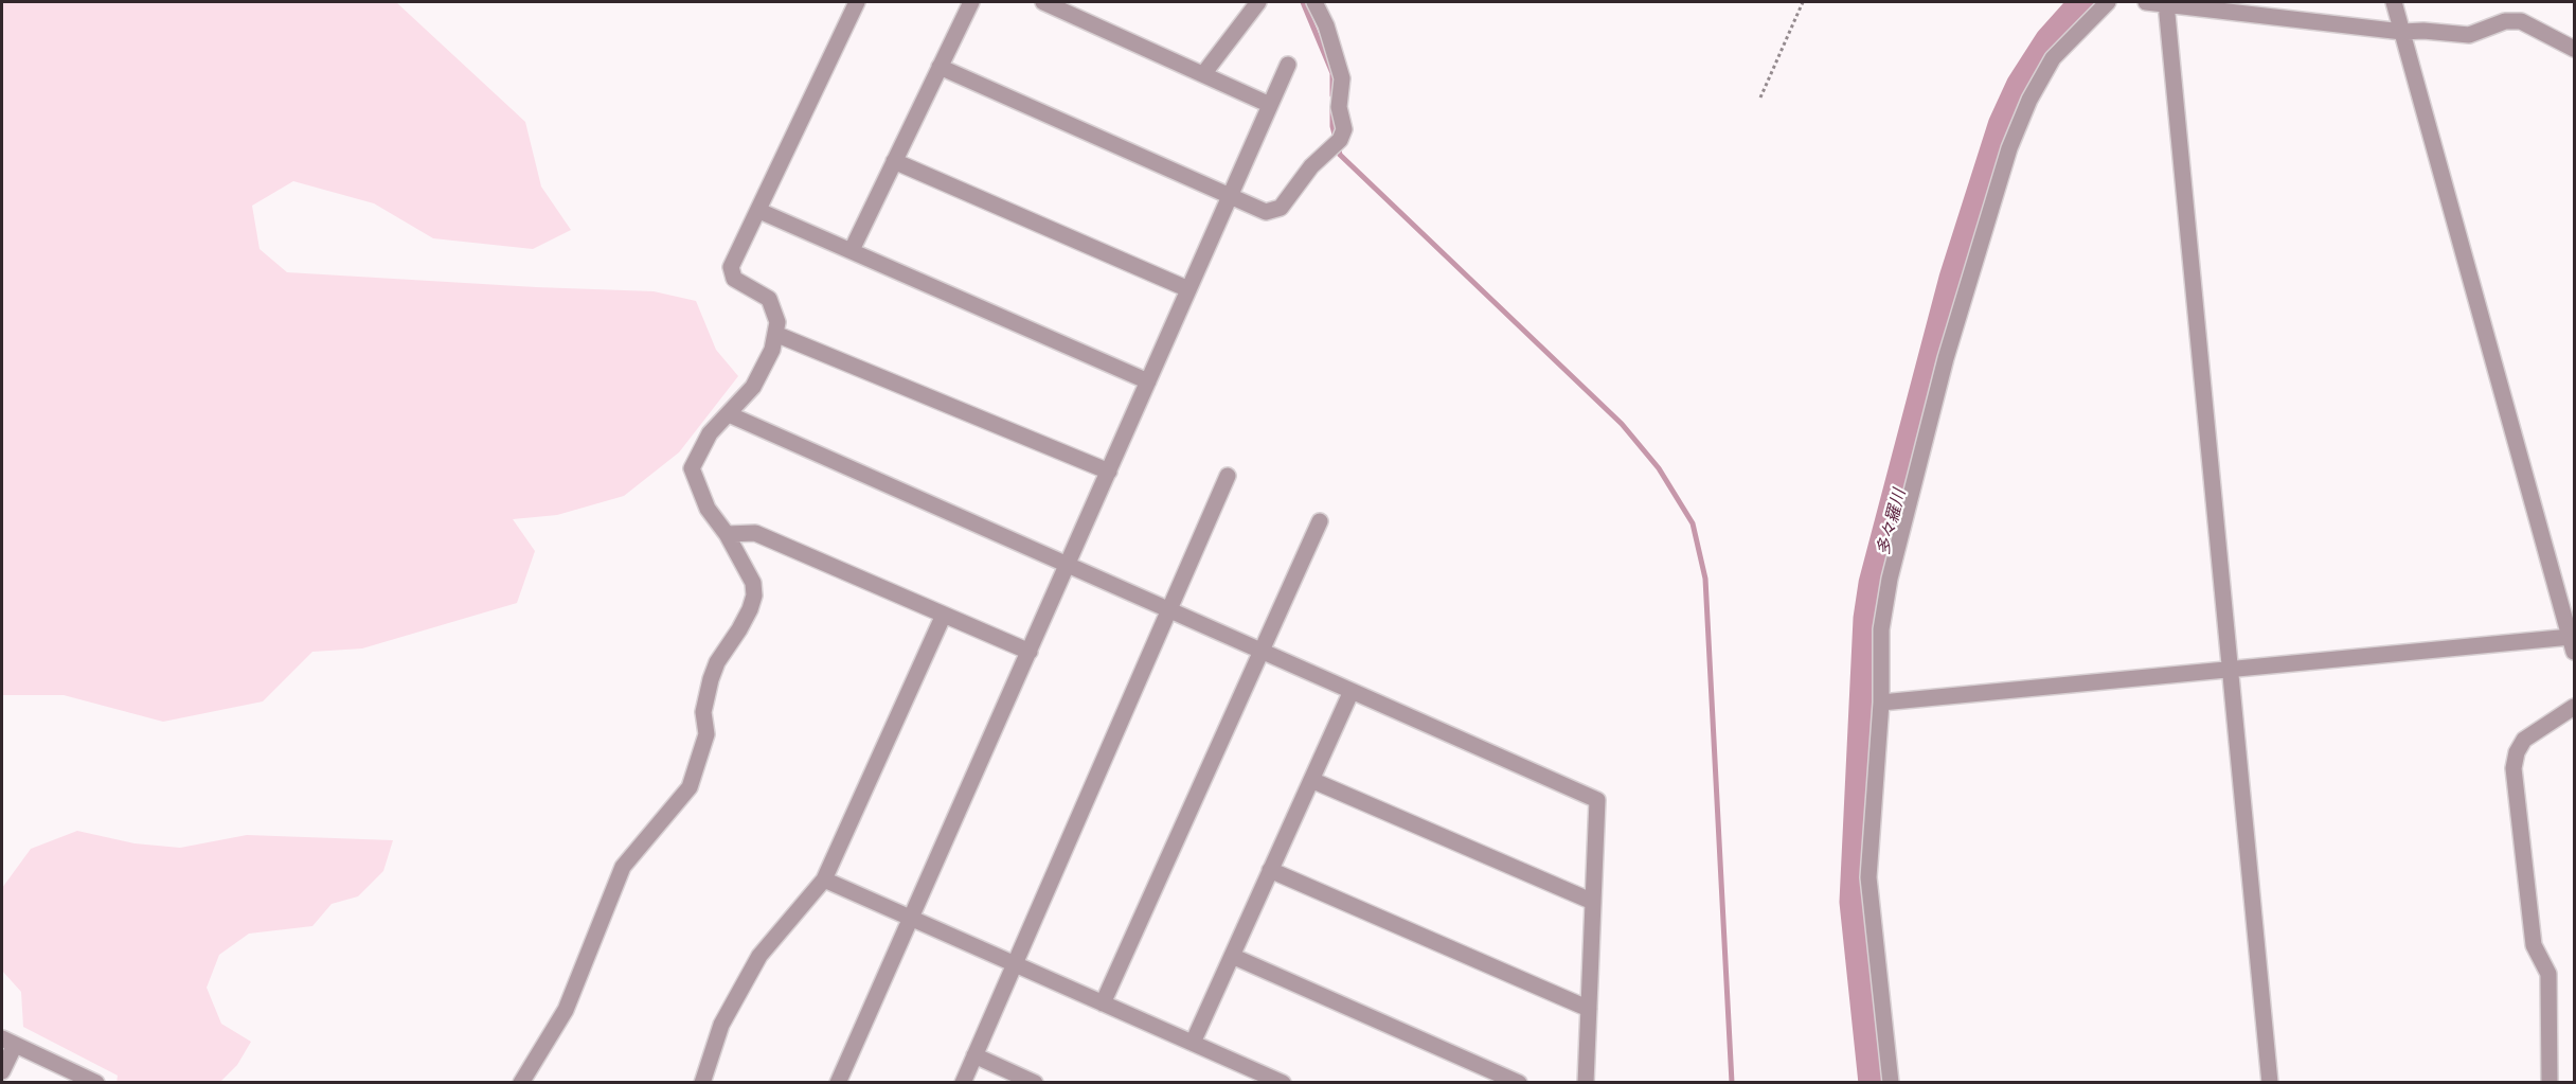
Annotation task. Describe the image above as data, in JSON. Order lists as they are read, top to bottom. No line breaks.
{"water":["多々羅川"]}
